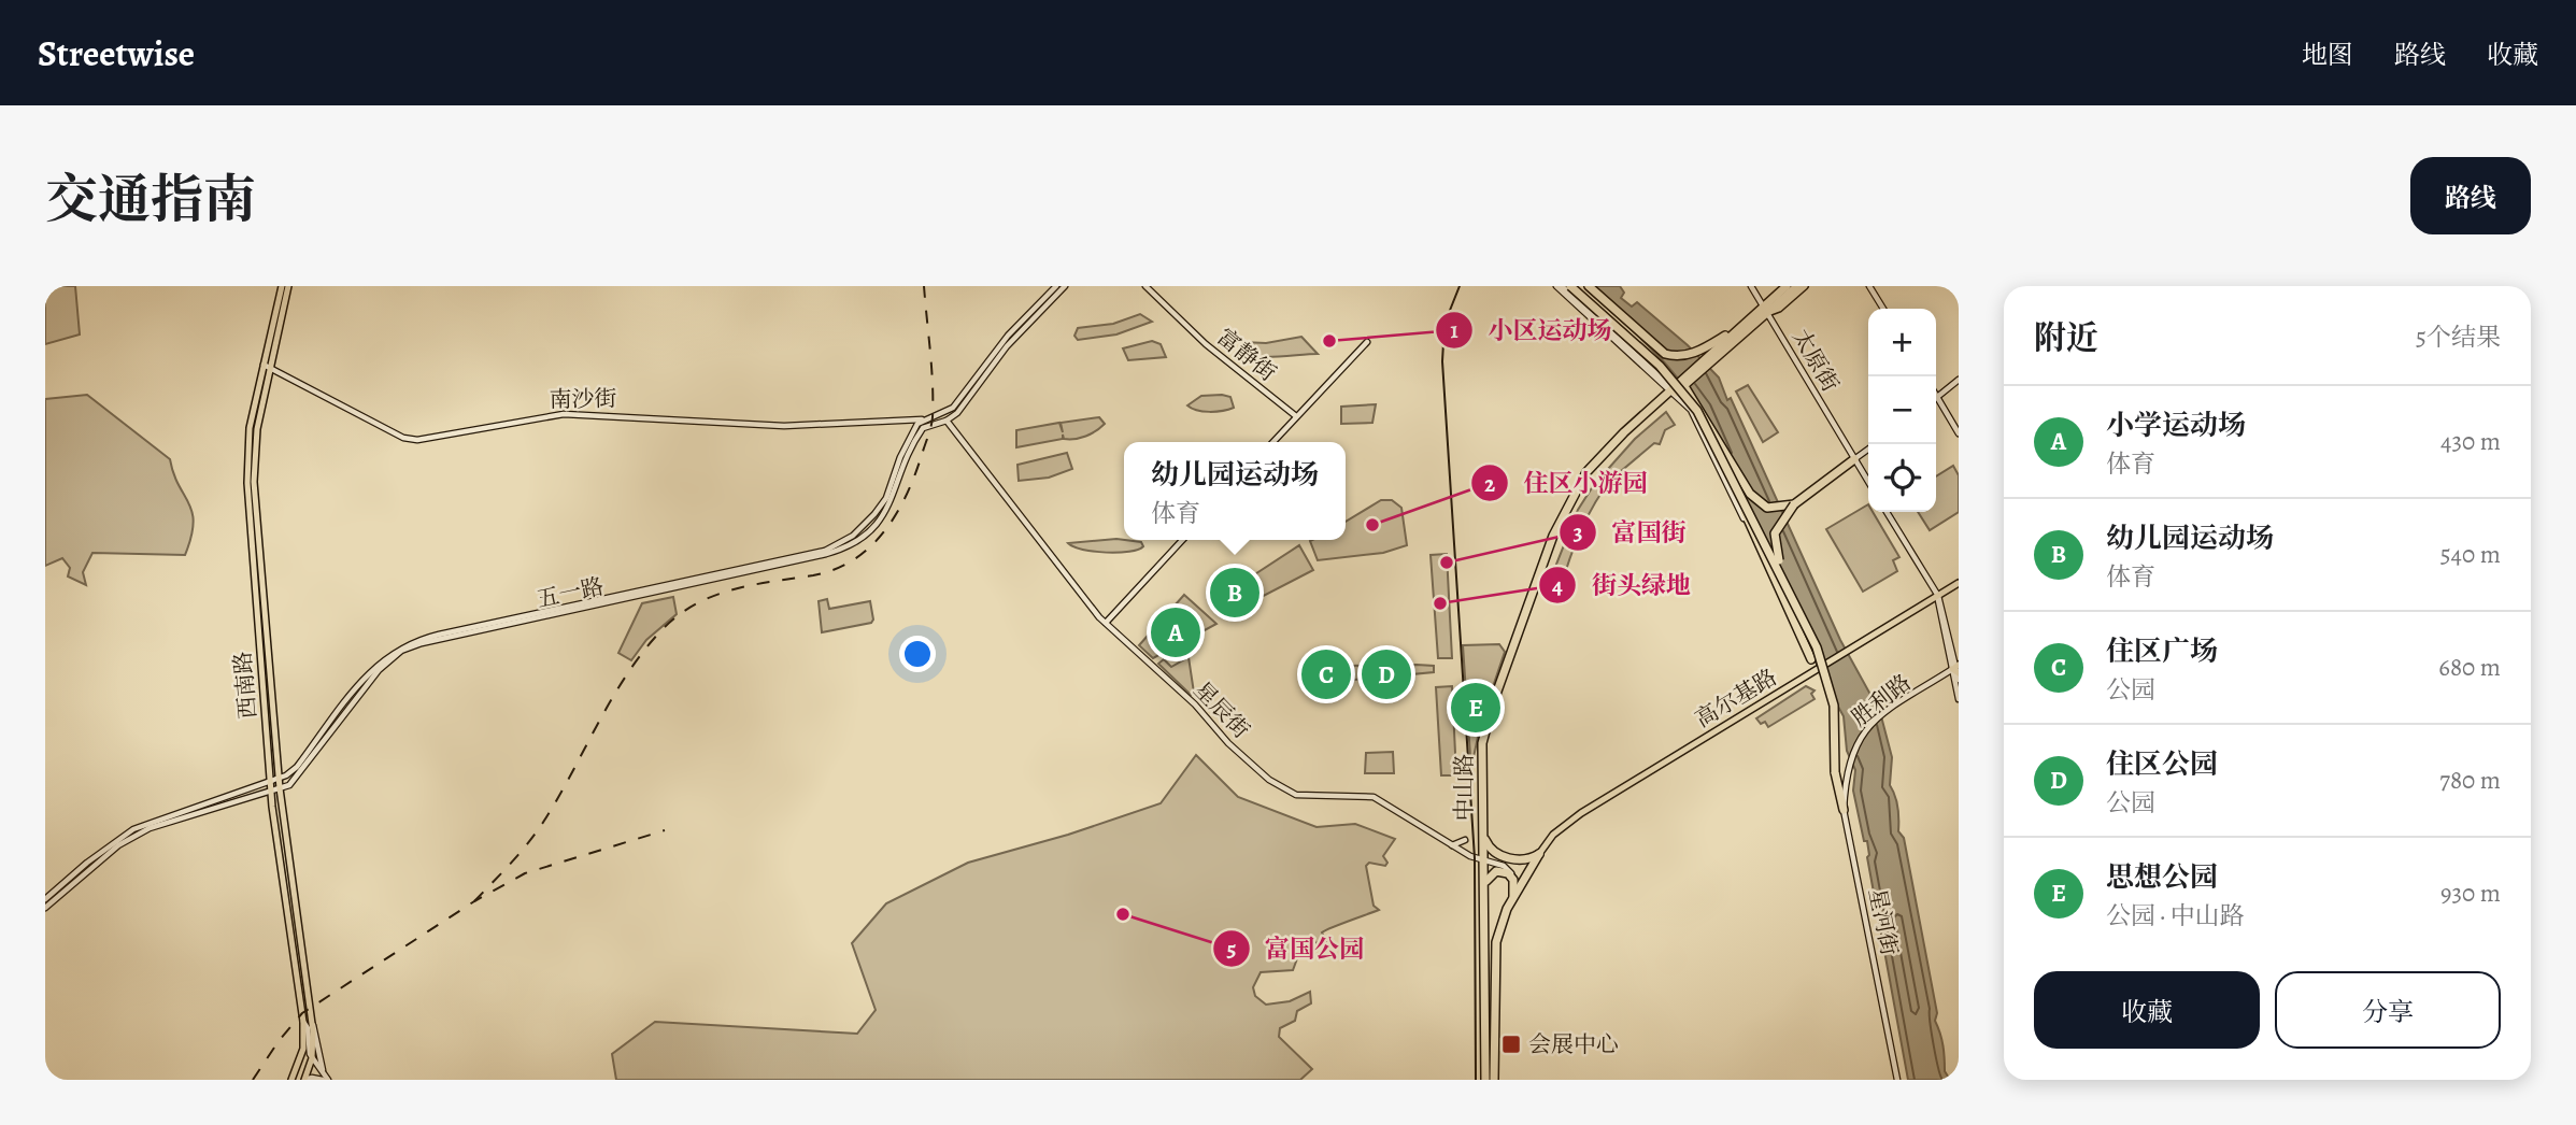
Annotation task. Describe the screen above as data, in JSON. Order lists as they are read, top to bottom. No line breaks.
{"streets":{"highway":["中山路"],"main road":["富静街","太原街","南沙街","五一路","西南路","高尔基路","胜利路","星辰街","星河街"]},"crossings":[["太原街","中山路"],["南沙街","五一路"],["南沙街","西南路"],["五一路","西南路"],["胜利路","星河街"],["星辰街","中山路"]],"places":{"other":["小区运动场","住区小游园","富国街","街头绿地","富国公园"],"transit":["会展中心"]},"page":{"header":"Streetwise","nav":["地图","路线","收藏"],"title":"交通指南","buttons":["路线",["收藏","分享"]],"heading":["附近","5个结果"],"map_buttons":["+","−"],"list":[{"mark":"A","name":"小学运动场","note":"体育","value":"430 m"},{"mark":"B","name":"幼儿园运动场","note":"体育","value":"540 m"},{"mark":"C","name":"住区广场","note":"公园","value":"680 m"},{"mark":"D","name":"住区公园","note":"公园","value":"780 m"},{"mark":"E","name":"思想公园","note":"公园 · 中山路","value":"930 m"}],"popup":["幼儿园运动场","体育"],"pins":["B","A","C","D","E"]}}
